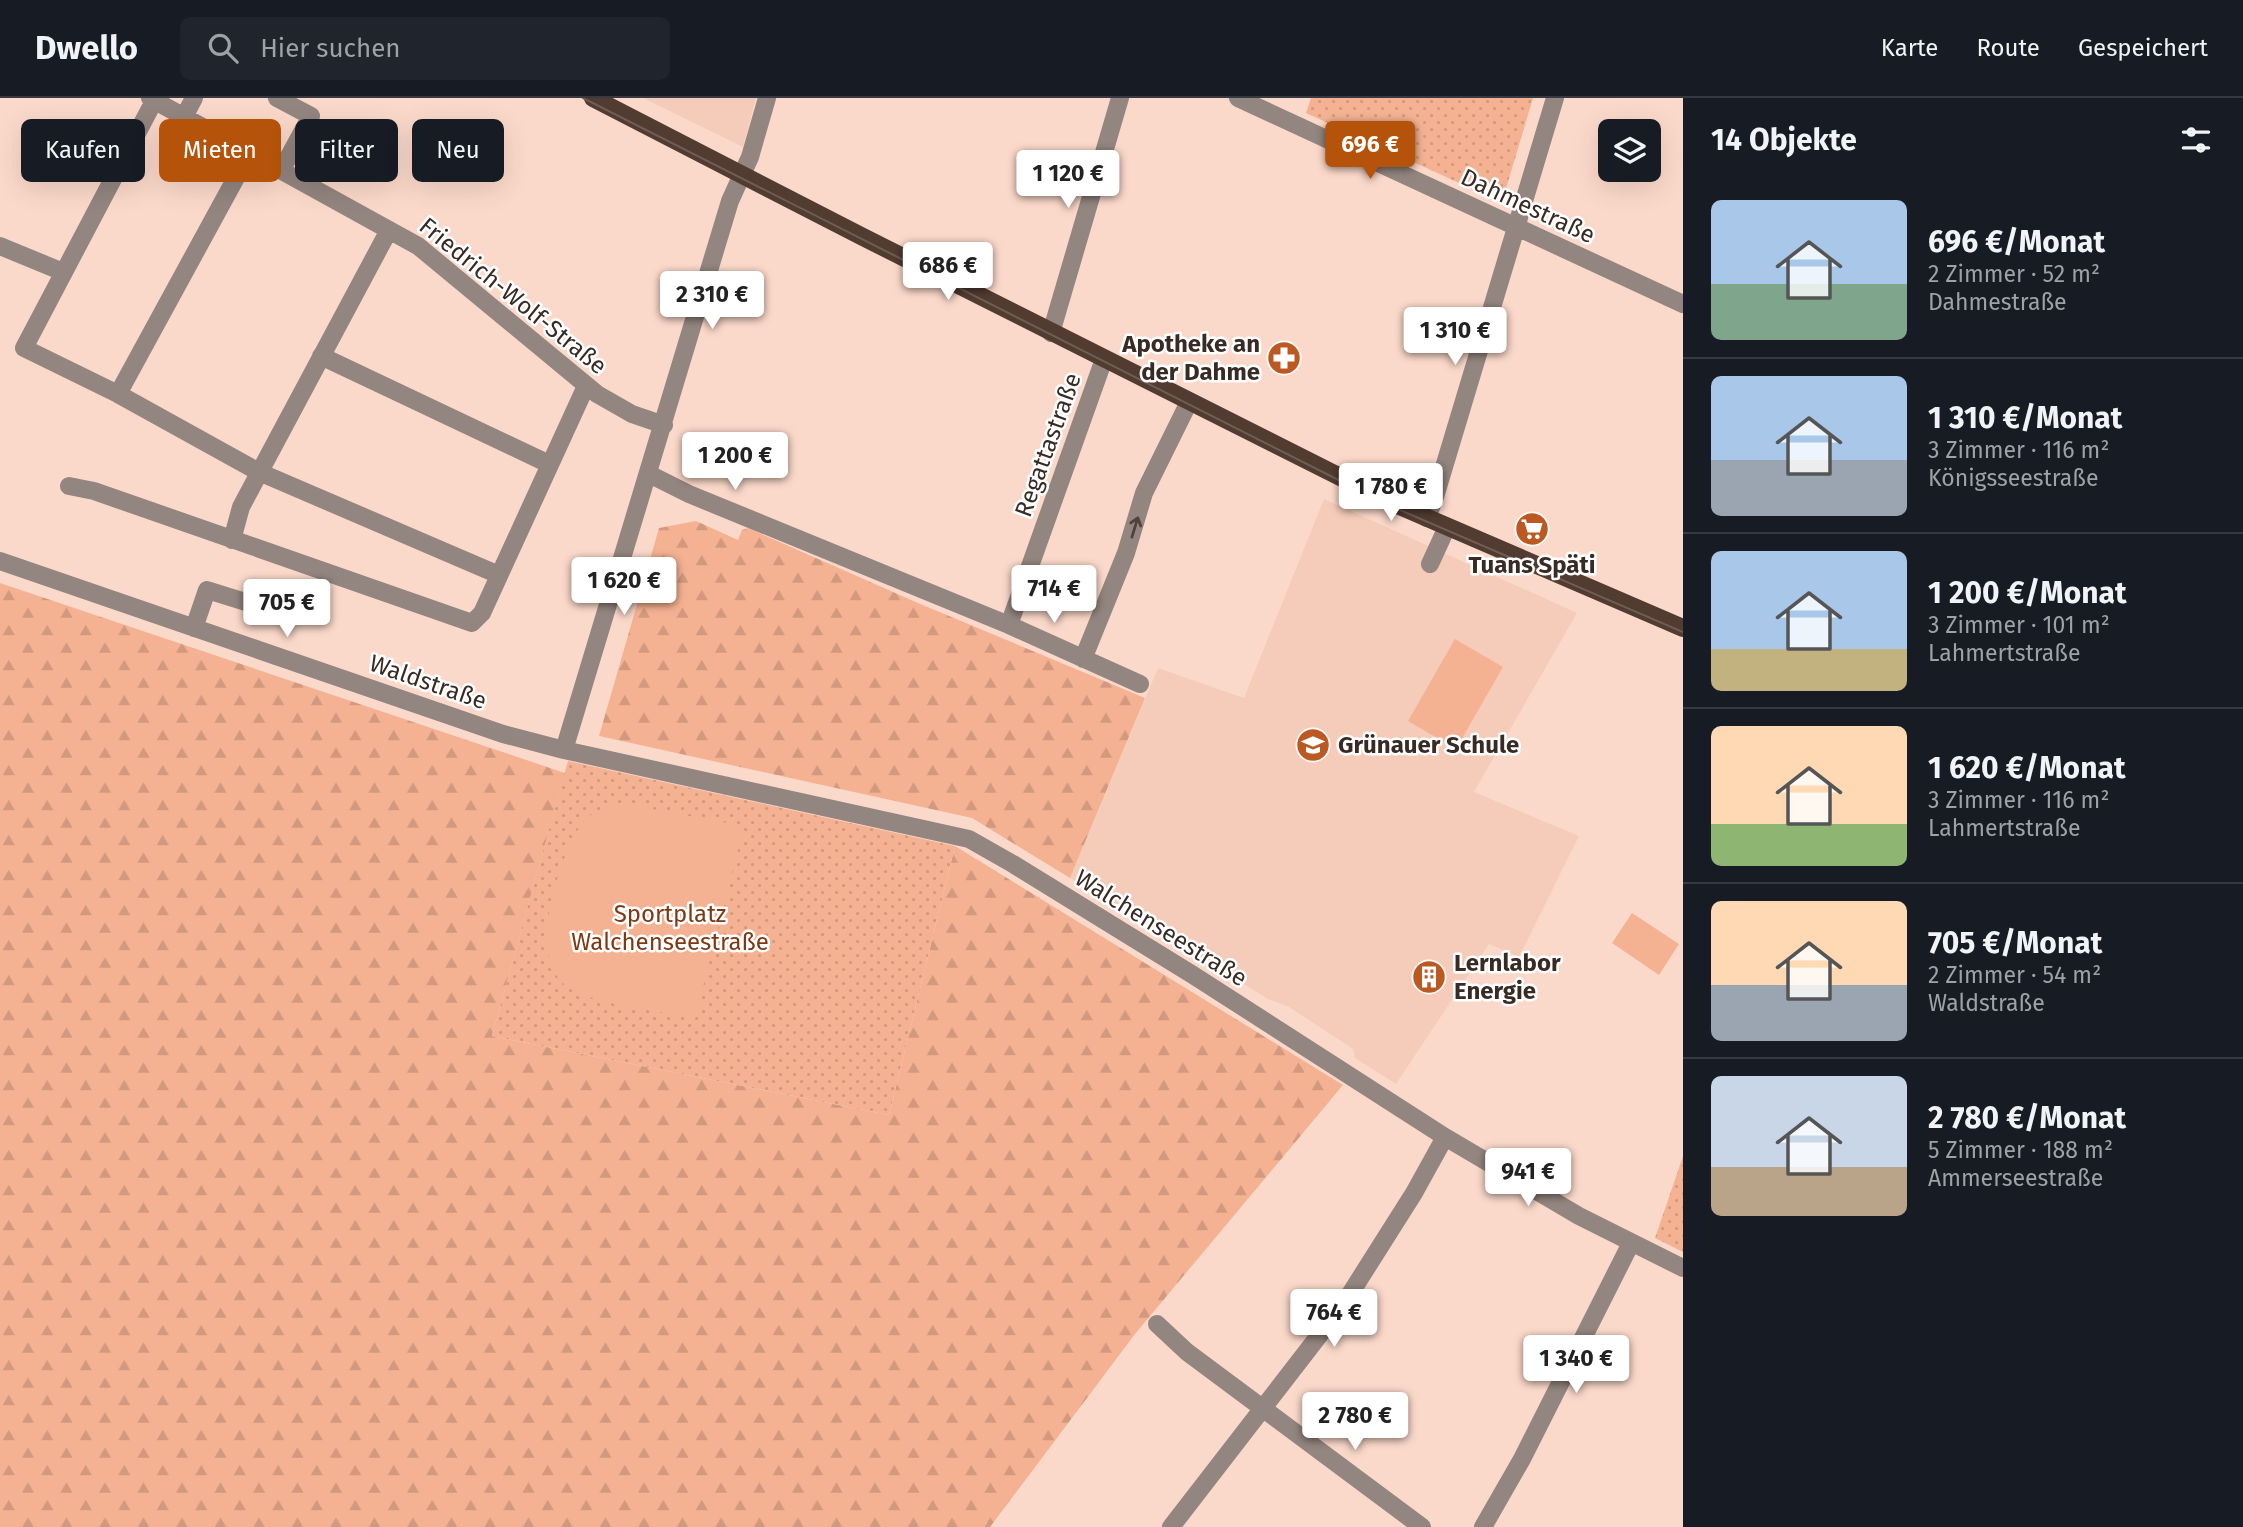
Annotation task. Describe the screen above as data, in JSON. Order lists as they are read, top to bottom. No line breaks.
{"streets":{"main road":["Regattastraße"],"street":["Dahmestraße","Friedrich-Wolf-Straße","Waldstraße","Walchenseestraße"]},"crossings":[["Waldstraße","Walchenseestraße"]],"parks":["Sportplatz Walchenseestraße"],"places":{"pharmacy":["Apotheke an der Dahme"],"supermarket":["Tuans Späti"],"school or university":["Grünauer Schule"],"building":["Lernlabor Energie"]},"page":{"header":"Dwello","search":"Hier suchen","nav":["Karte","Route","Gespeichert"],"heading":"14 Objekte","chip":["Kaufen","Mieten","Filter","Neu"],"price":["696 €","1 120 €","686 €","2 310 €","1 310 €","1 200 €","1 780 €","1 620 €","714 €","705 €","941 €","764 €","1 340 €","2 780 €"],"list":[{"name":"696 €/Monat","note":"2 Zimmer · 52 m² · Dahmestraße"},{"name":"1 310 €/Monat","note":"3 Zimmer · 116 m² · Königsseestraße"},{"name":"1 200 €/Monat","note":"3 Zimmer · 101 m² · Lahmertstraße"},{"name":"1 620 €/Monat","note":"3 Zimmer · 116 m² · Lahmertstraße"},{"name":"705 €/Monat","note":"2 Zimmer · 54 m² · Waldstraße"},{"name":"2 780 €/Monat","note":"5 Zimmer · 188 m² · Ammerseestraße"}]}}
